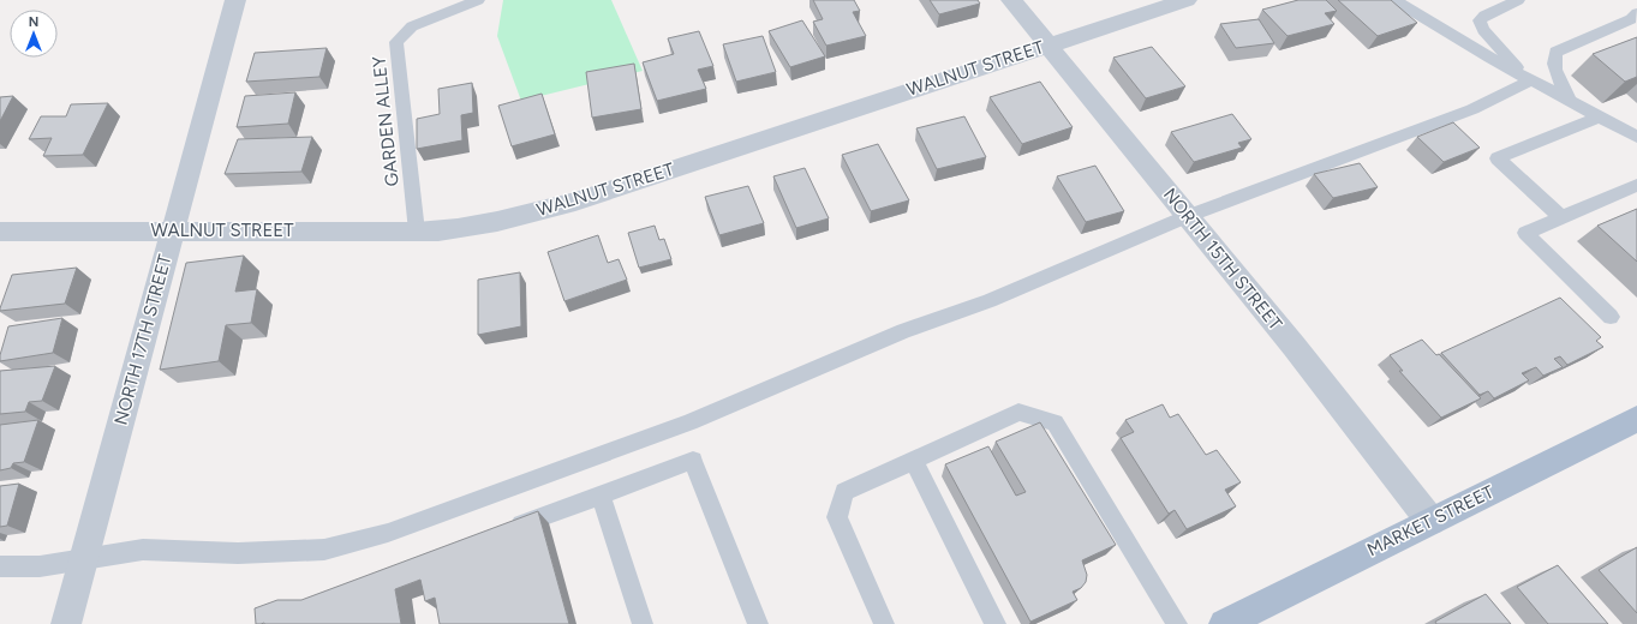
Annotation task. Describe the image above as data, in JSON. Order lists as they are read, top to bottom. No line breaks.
{"streets":{"main road":["MARKET STREET"],"street":["WALNUT STREET","NORTH 15TH STREET","NORTH 17TH STREET"],"lane":["GARDEN ALLEY"]},"crossings":[["WALNUT STREET","GARDEN ALLEY"],["WALNUT STREET","NORTH 15TH STREET"],["WALNUT STREET","NORTH 17TH STREET"],["NORTH 15TH STREET","MARKET STREET"]],"north":"top"}
